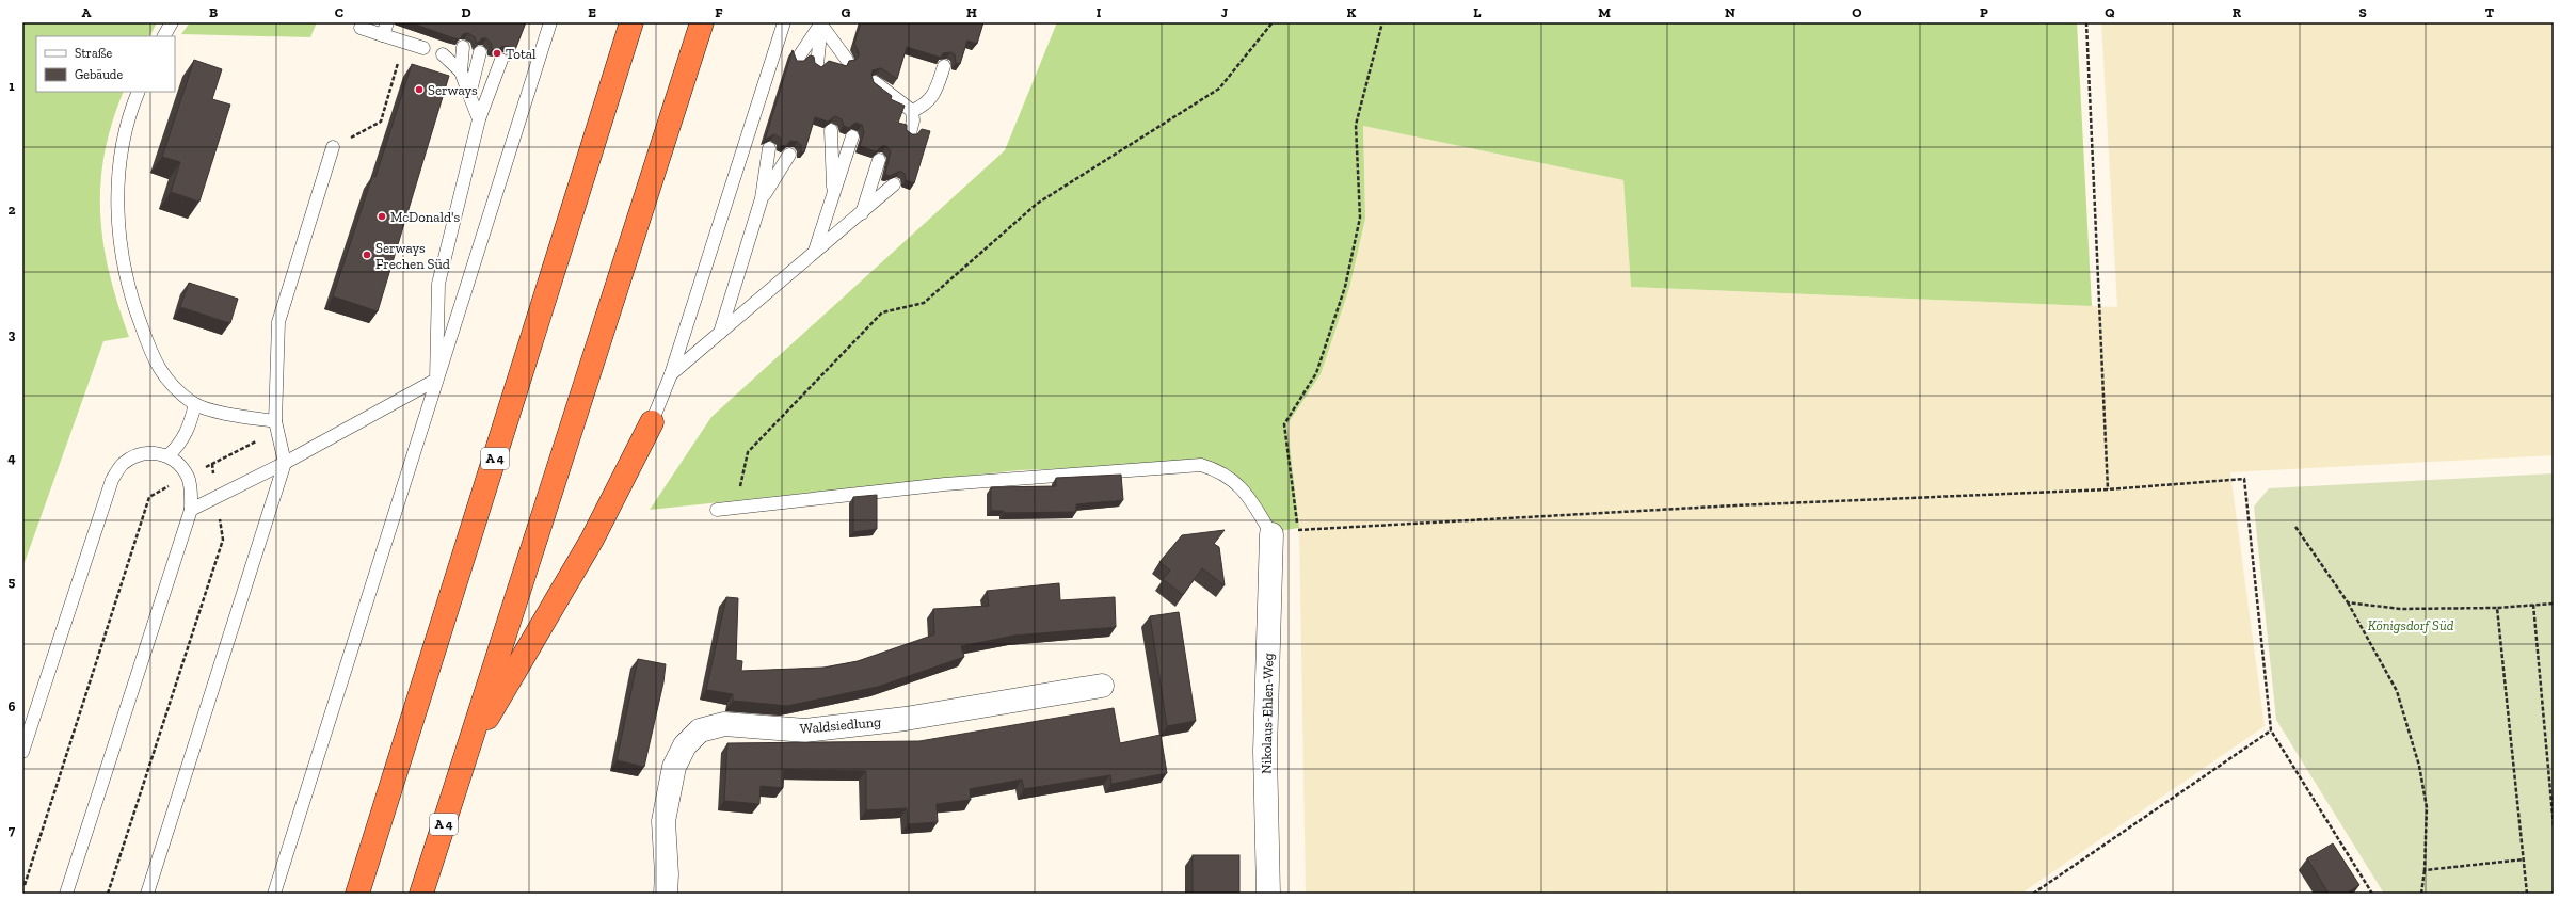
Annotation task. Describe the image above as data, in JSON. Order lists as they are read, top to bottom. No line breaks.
{"streets":{"highway":["A 4"],"street":["Nikolaus-Ehlen-Weg","Waldsiedlung"]},"parks":["Königsdorf Süd"],"places":["Total","Serways","McDonald's","Serways Frechen Süd"],"legend":["Straße","Gebäude"],"grid":{"columns":["A","B","C","D","E","F","G","H","I","J","K","L","M","N","O","P","Q","R","S","T"],"rows":["1","2","3","4","5","6","7"]}}
